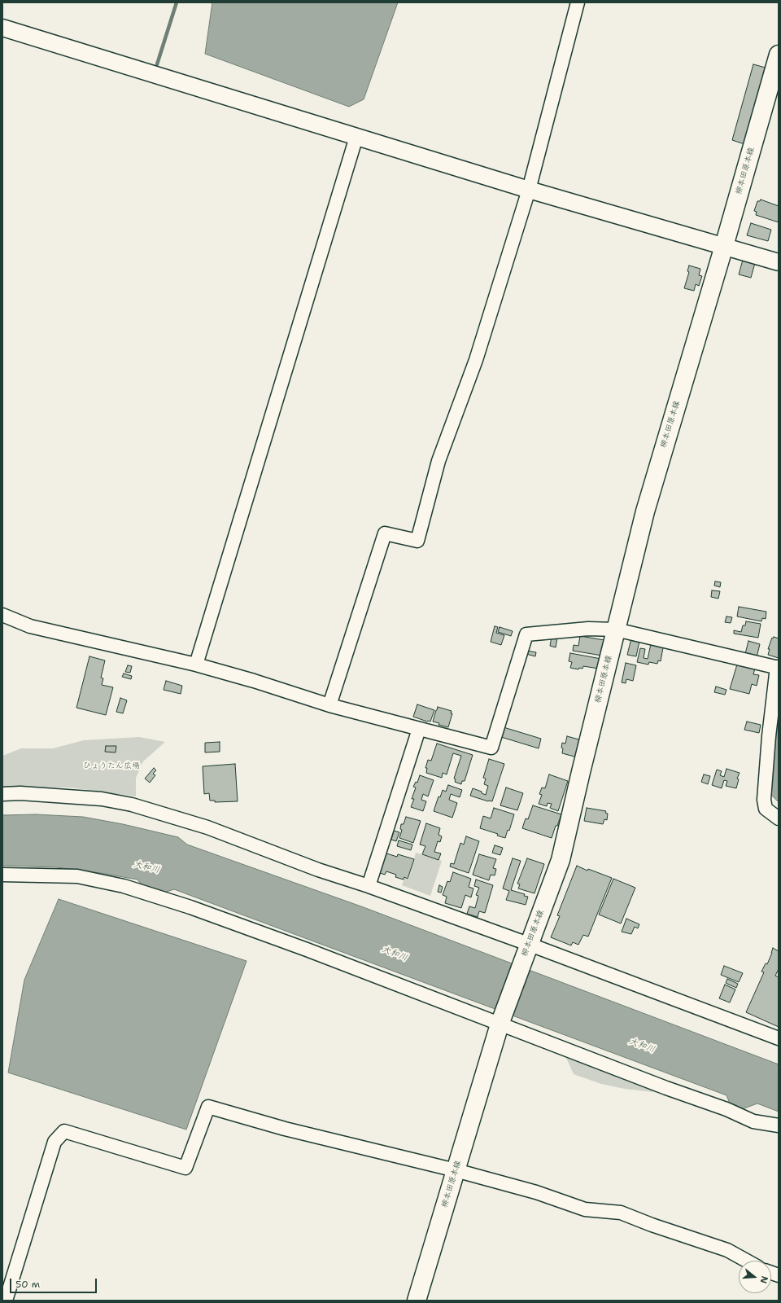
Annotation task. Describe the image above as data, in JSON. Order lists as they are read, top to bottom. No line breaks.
{"streets":{"main road":["柳本田原本線"]},"water":["大和川"],"parks":["ひょうたん広場"],"scale_bar":"50 m","north":"right"}
